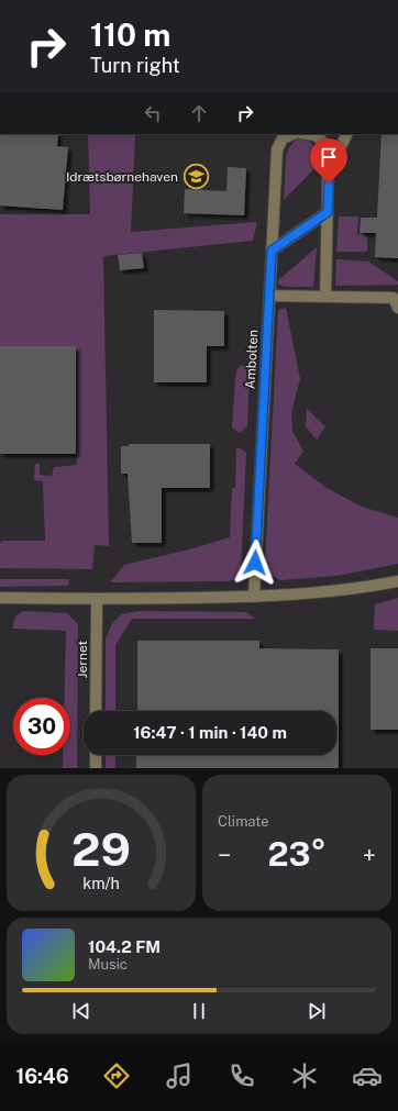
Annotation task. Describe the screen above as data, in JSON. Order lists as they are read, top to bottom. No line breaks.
{"streets":{"street":["Ambolten","Jernet"]},"places":{"school or university":["Idrætsbørnehaven"]},"page":{"turn":["110 m","Turn right"],"limit":"30","trip":"16:47 · 1 min · 140 m","tile":"Climate","heat":["−","23°","+"],"song":["104.2 FM","Music"],"tabs":"16:46","gauge":["29","km/h"]}}
